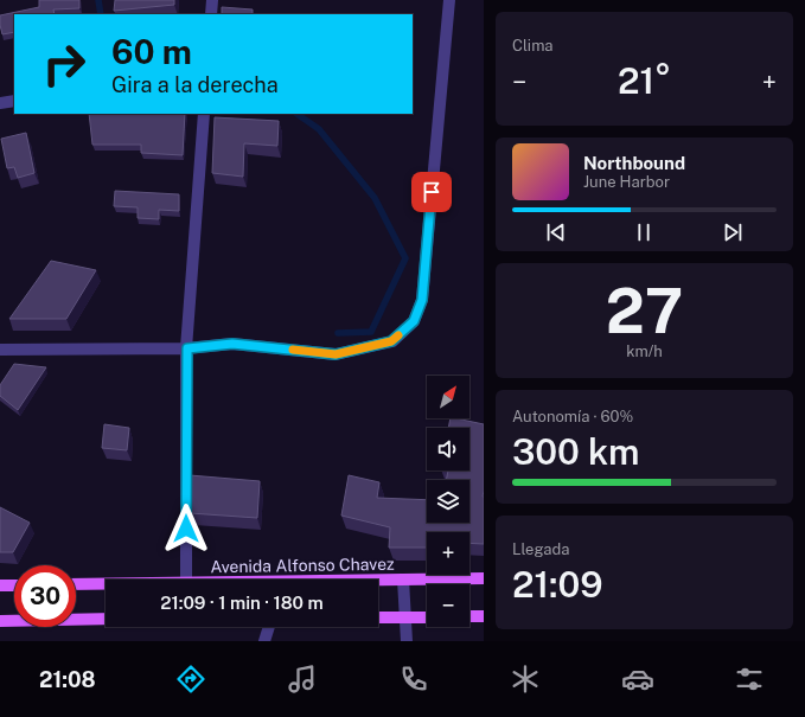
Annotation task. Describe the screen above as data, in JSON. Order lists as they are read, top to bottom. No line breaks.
{"streets":{"main road":["Avenida Alfonso Chavez"]},"north":"top right","page":{"tile":["Clima",["27","km/h"],["Autonomía · 60%","300 km"],["Llegada","21:09"]],"turn":["60 m","Gira a la derecha"],"heat":["−","21°","+"],"song":["Northbound","June Harbor"],"map_buttons":["+","−"],"limit":"30","trip":"21:09 · 1 min · 180 m","tabs":"21:08"}}
